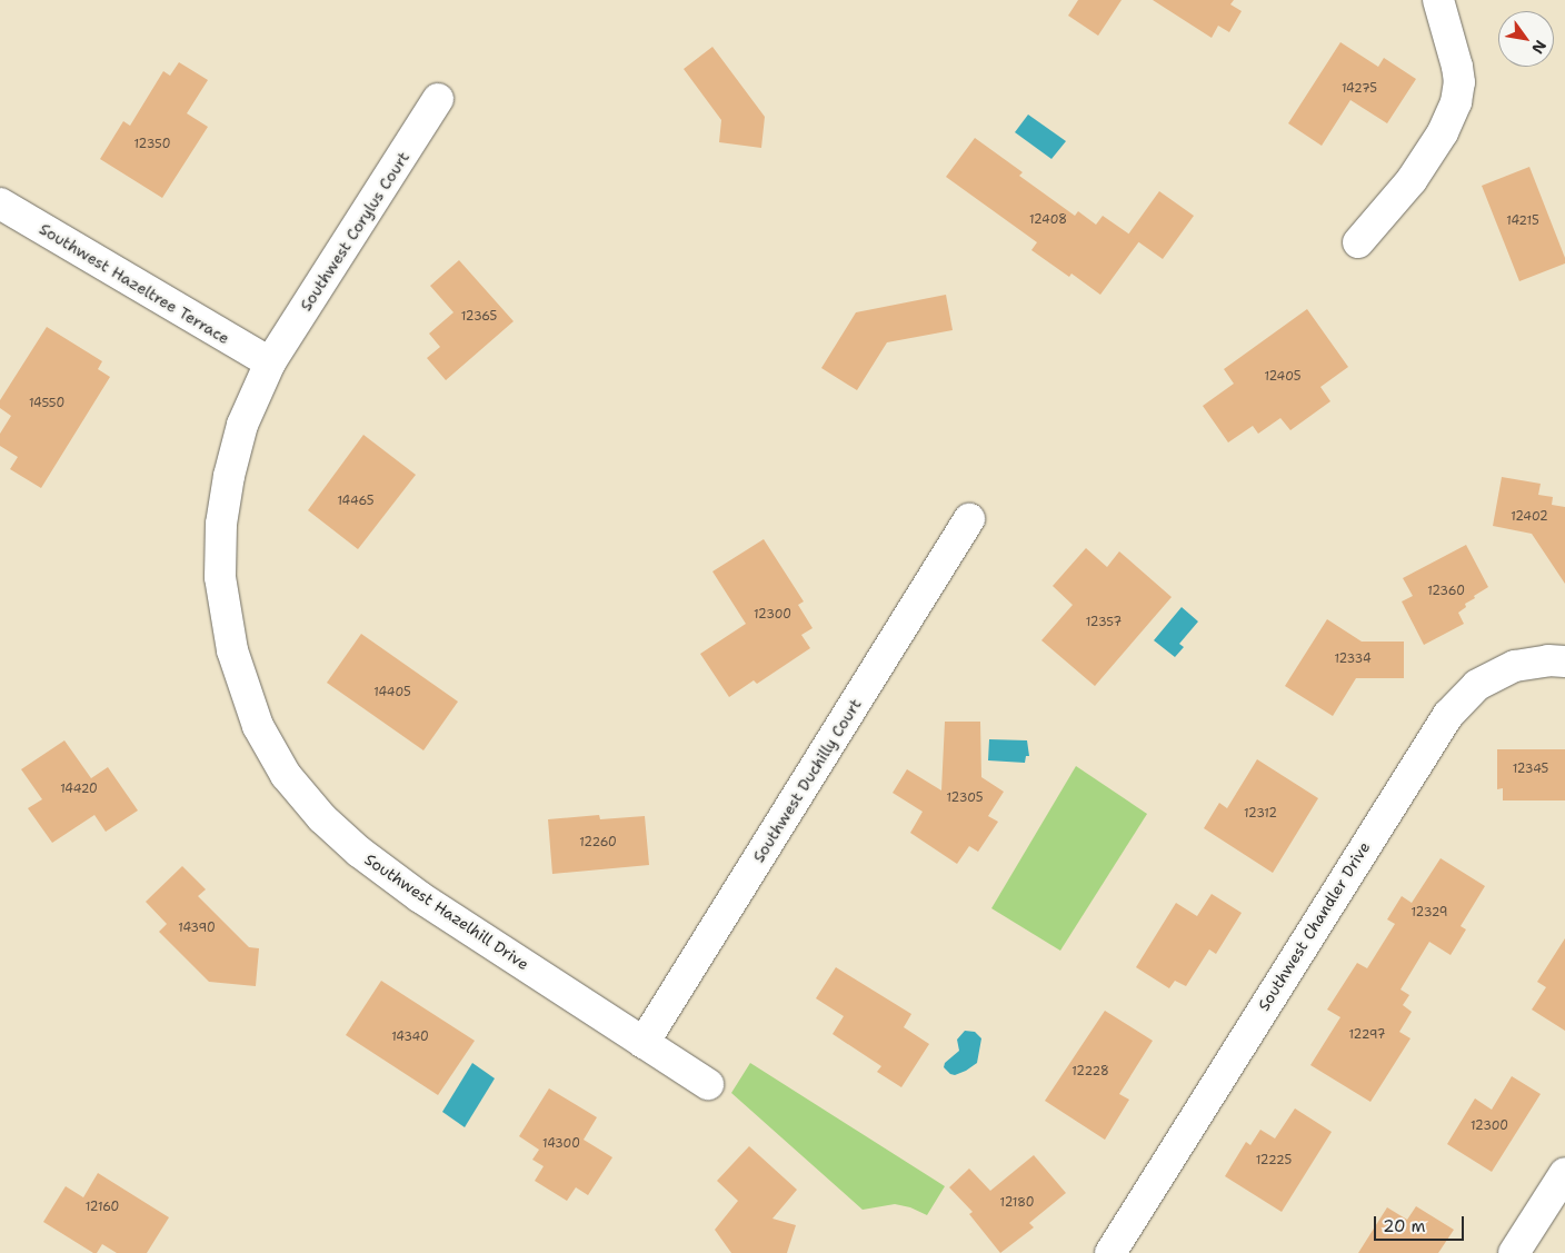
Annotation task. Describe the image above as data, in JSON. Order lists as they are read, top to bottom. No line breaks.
{"streets":{"street":["Southwest Corylus Court","Southwest Hazeltree Terrace","Southwest Duchilly Court","Southwest Hazelhill Drive","Southwest Chandler Drive"]},"crossings":[["Southwest Corylus Court","Southwest Hazeltree Terrace"],["Southwest Corylus Court","Southwest Hazelhill Drive"],["Southwest Hazeltree Terrace","Southwest Hazelhill Drive"],["Southwest Duchilly Court","Southwest Hazelhill Drive"]],"house_numbers":["14275","12350","12408","14215","12365","12405","14550","14465","12402","12360","12300","12357","12334","14405","12345","14420","12305","12312","12260","12329","14390","12297","14340","12228","12300","14300","12225","12180","12160"],"scale_bar":"20 m","north":"bottom right"}
